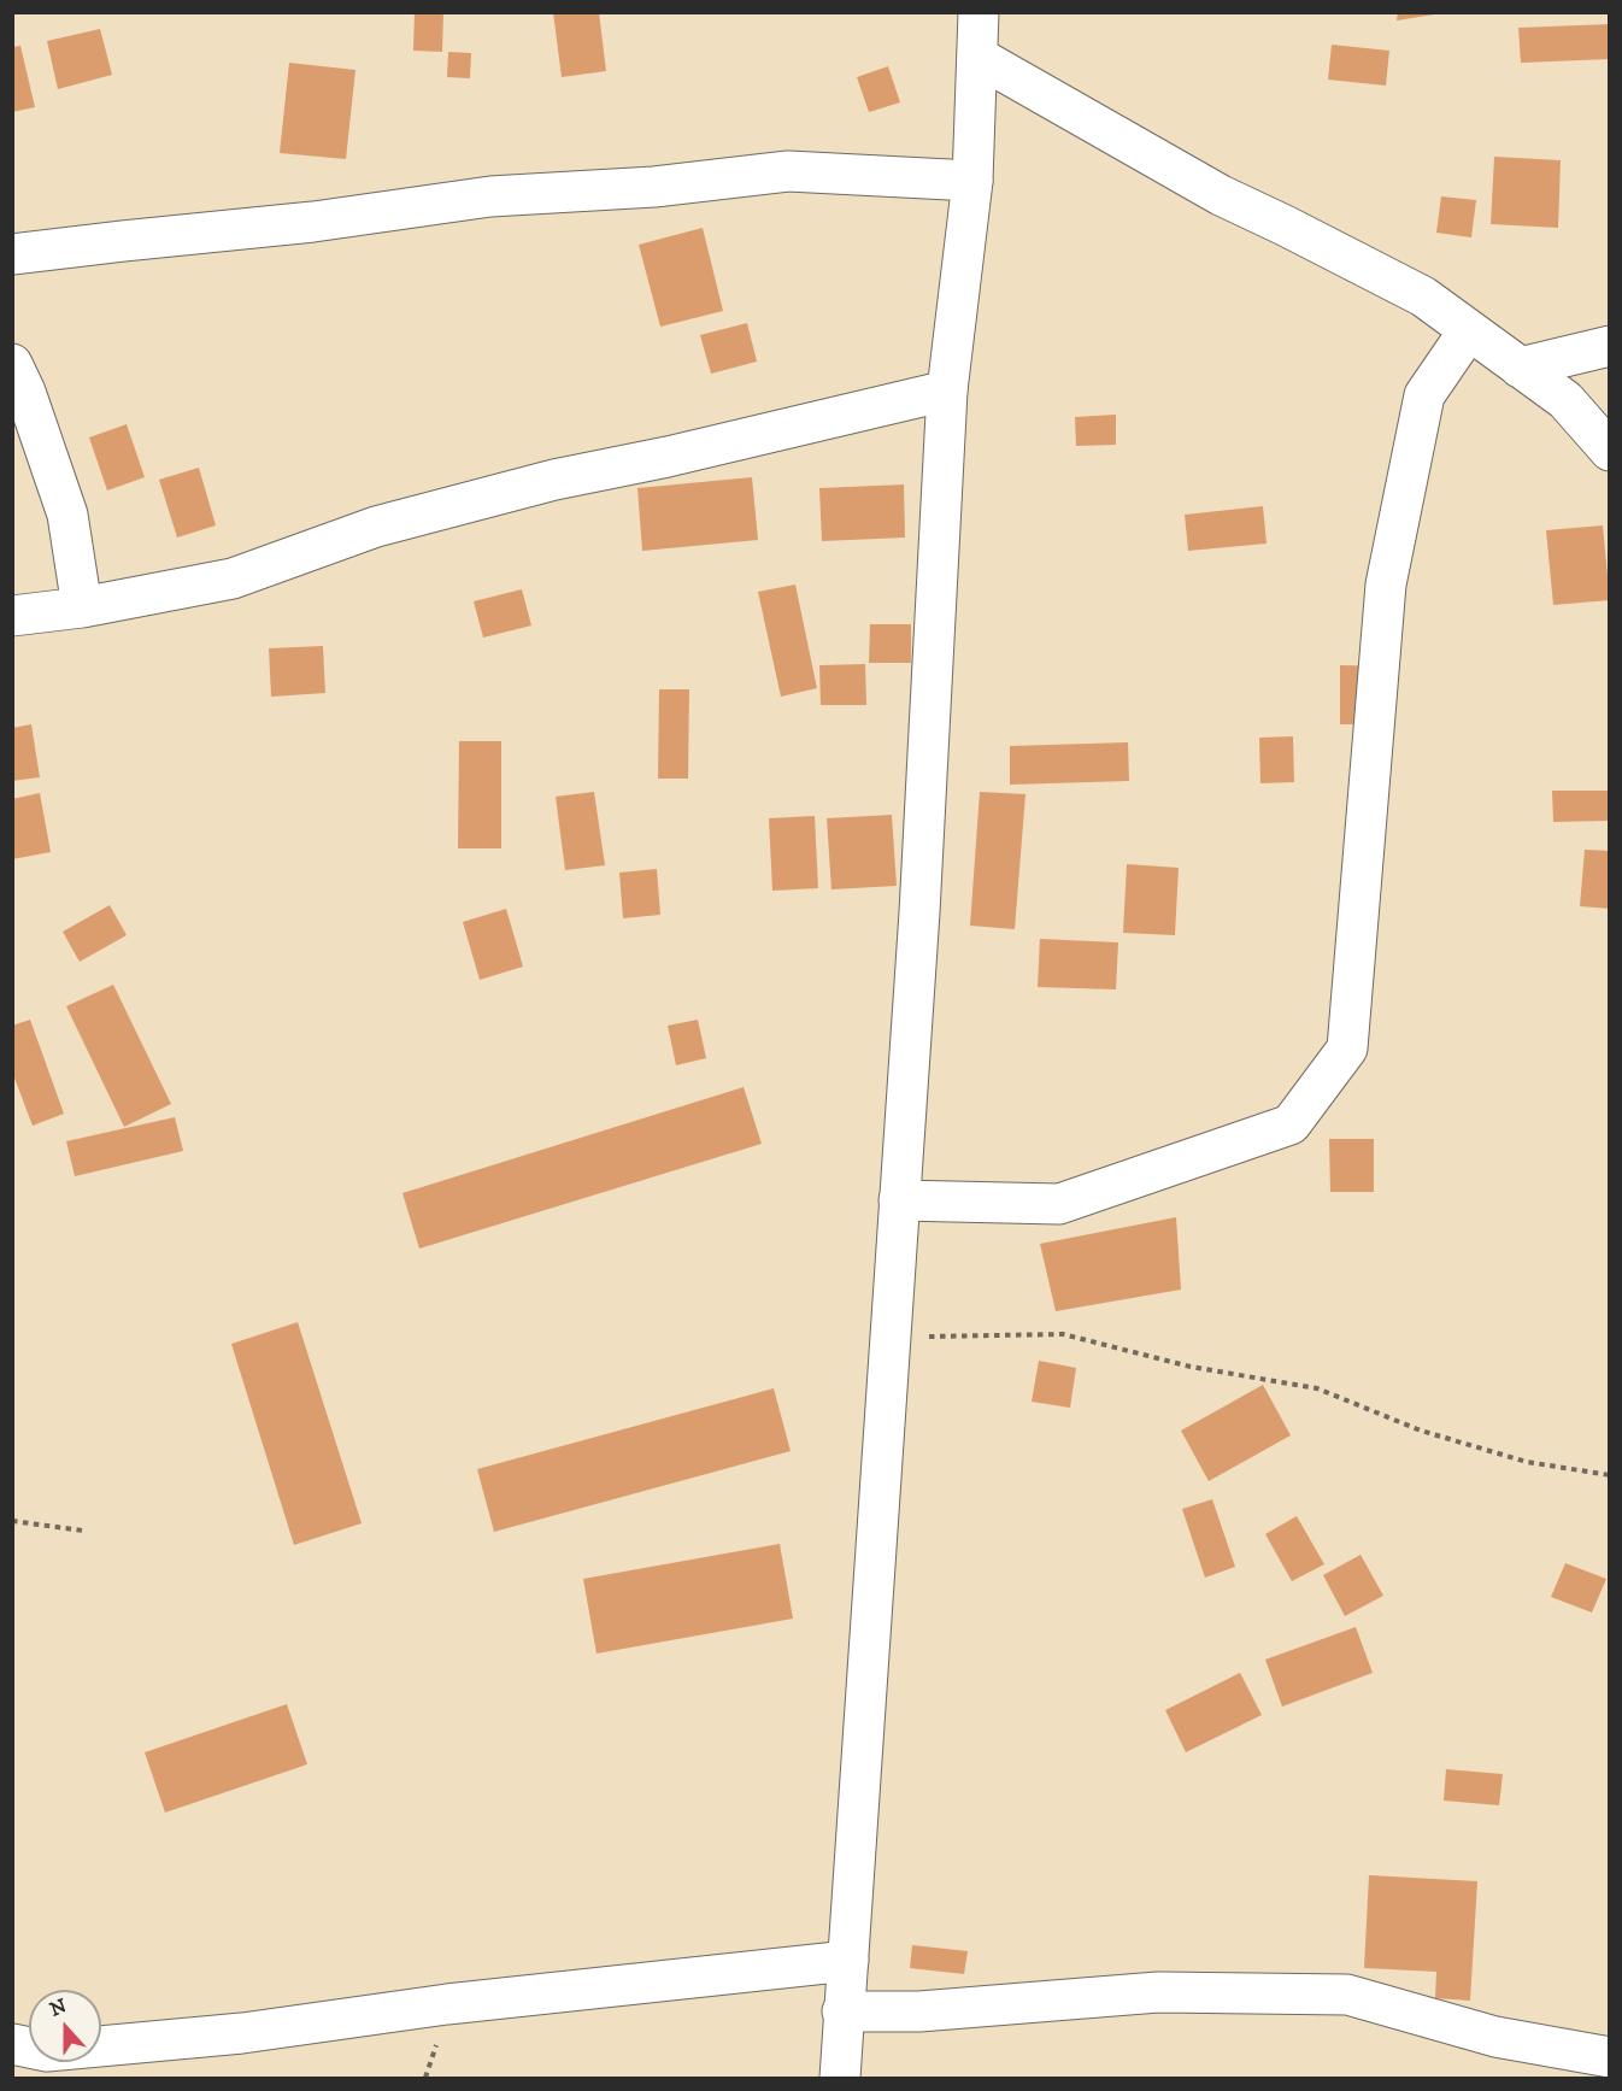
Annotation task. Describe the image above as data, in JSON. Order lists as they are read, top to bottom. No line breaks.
{"north":"top"}
